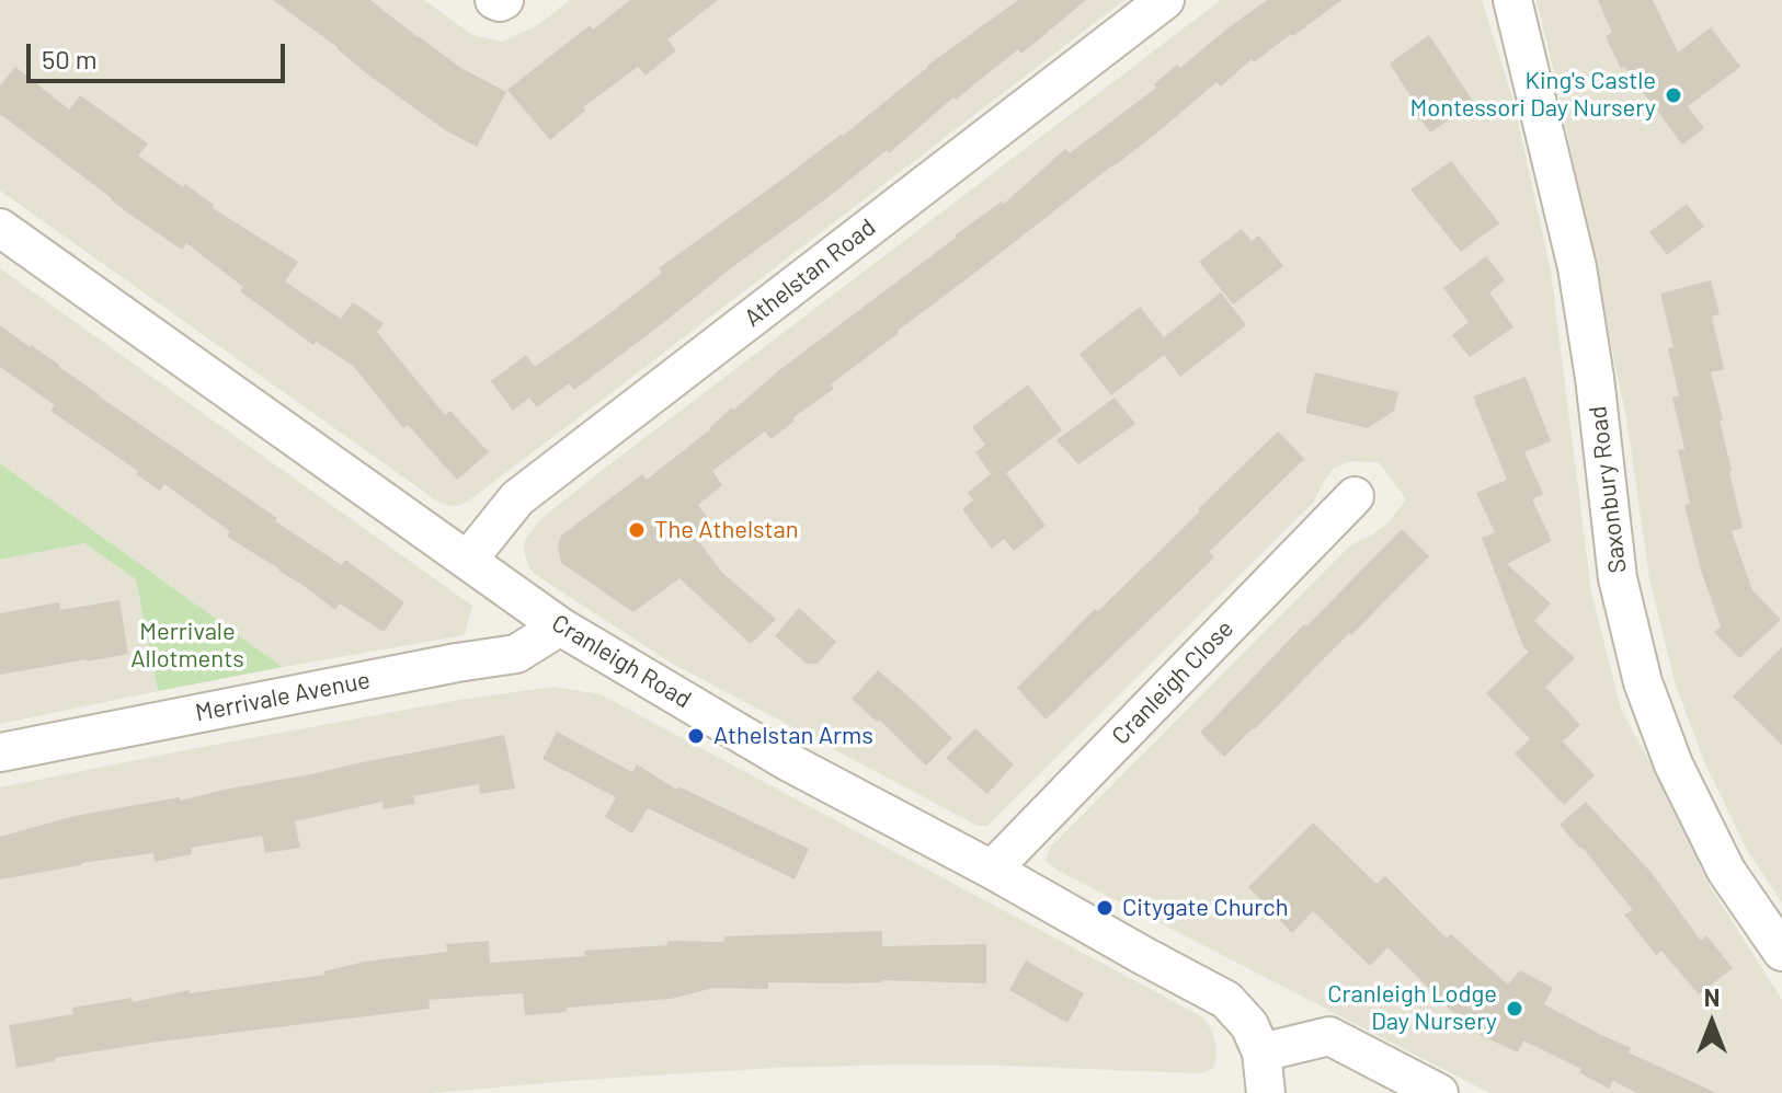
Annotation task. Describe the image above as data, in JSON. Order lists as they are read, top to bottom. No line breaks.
{"streets":{"street":["Athelstan Road","Saxonbury Road","Cranleigh Road","Cranleigh Close","Merrivale Avenue"]},"crossings":[["Athelstan Road","Cranleigh Road"],["Cranleigh Road","Cranleigh Close"],["Cranleigh Road","Merrivale Avenue"]],"parks":["Merrivale Allotments"],"places":["King's Castle Montessori Day Nursery","The Athelstan","Athelstan Arms","Citygate Church","Cranleigh Lodge Day Nursery"],"scale_bar":"50 m","north":"top"}
